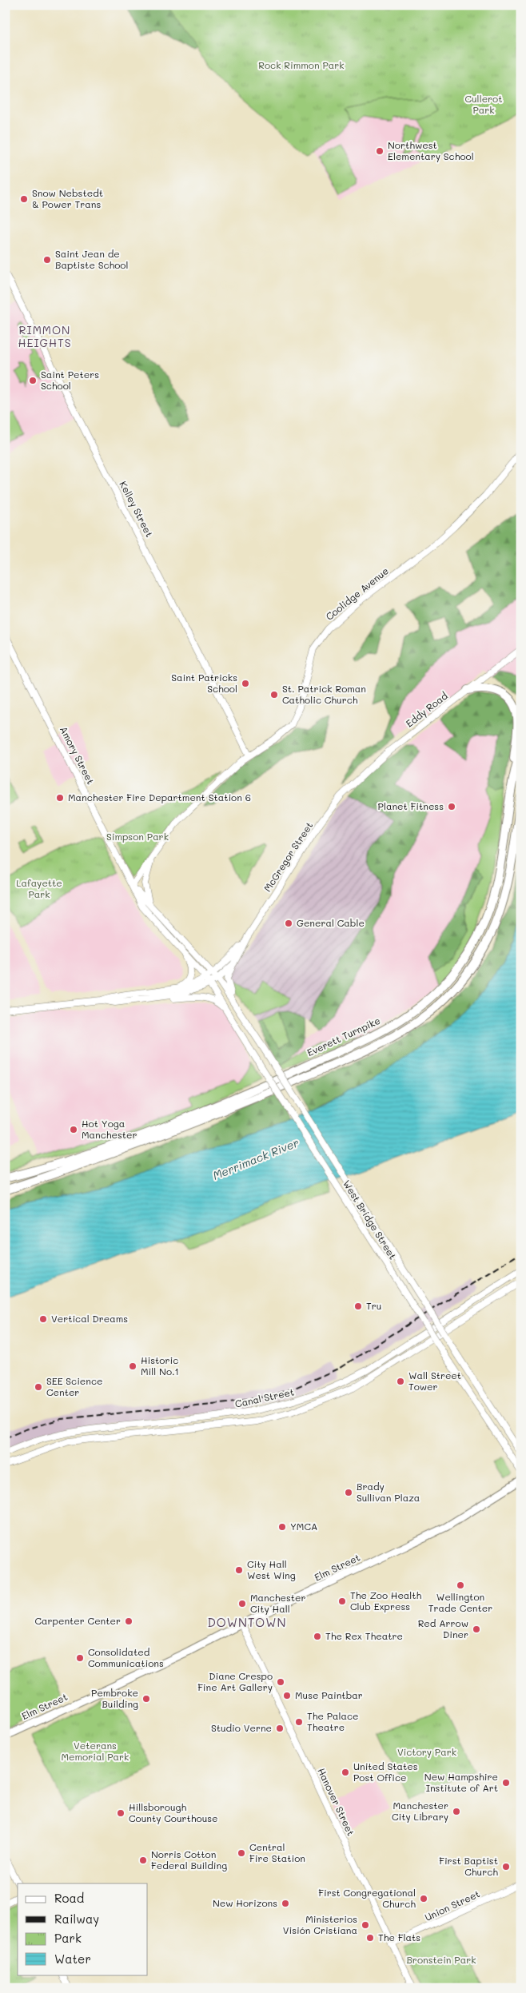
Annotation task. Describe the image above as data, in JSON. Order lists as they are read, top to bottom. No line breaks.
{"streets":{"highway":["Everett Turnpike"],"main road":["Elm Street"],"street":["Kelley Street","Coolidge Avenue","Eddy Road","Amory Street","McGregor Street","West Bridge Street","Canal Street","Hanover Street","Union Street"]},"crossings":[["Kelley Street","Coolidge Avenue"],["Coolidge Avenue","Amory Street"],["Eddy Road","McGregor Street"],["Amory Street","McGregor Street"],["Amory Street","West Bridge Street"],["McGregor Street","West Bridge Street"],["Elm Street","Hanover Street"],["Hanover Street","Union Street"]],"districts":["RIMMON HEIGHTS","DOWNTOWN"],"water":["Merrimack River"],"parks":["Rock Rimmon Park","Cullerot Park","Simpson Park","Lafayette Park","Veterans Memorial Park","Victory Park","Bronstein Park"],"places":["Northwest Elementary School","Snow Nebstedt & Power Trans","Saint Jean de Baptiste School","Saint Peters School","Saint Patricks School","St. Patrick Roman Catholic Church","Manchester Fire Department Station 6","Planet Fitness","General Cable","Hot Yoga Manchester","Tru","Vertical Dreams","Historic Mill No.1","Wall Street Tower","SEE Science Center","Brady Sullivan Plaza","YMCA","City Hall West Wing","Wellington Trade Center","The Zoo Health Club Express","Manchester City Hall","Carpenter Center","Red Arrow Diner","The Rex Theatre","Consolidated Communications","Diane Crespo Fine Art Gallery","Muse Paintbar","Pembroke Building","The Palace Theatre","Studio Verne","United States Post Office","New Hampshire Institute of Art","Manchester City Library","Hillsborough County Courthouse","Central Fire Station","Norris Cotton Federal Building","First Baptist Church","First Congregational Church","New Horizons","Ministerios Visión Cristiana","The Flats"],"legend":["Road","Railway","Park","Water"]}
